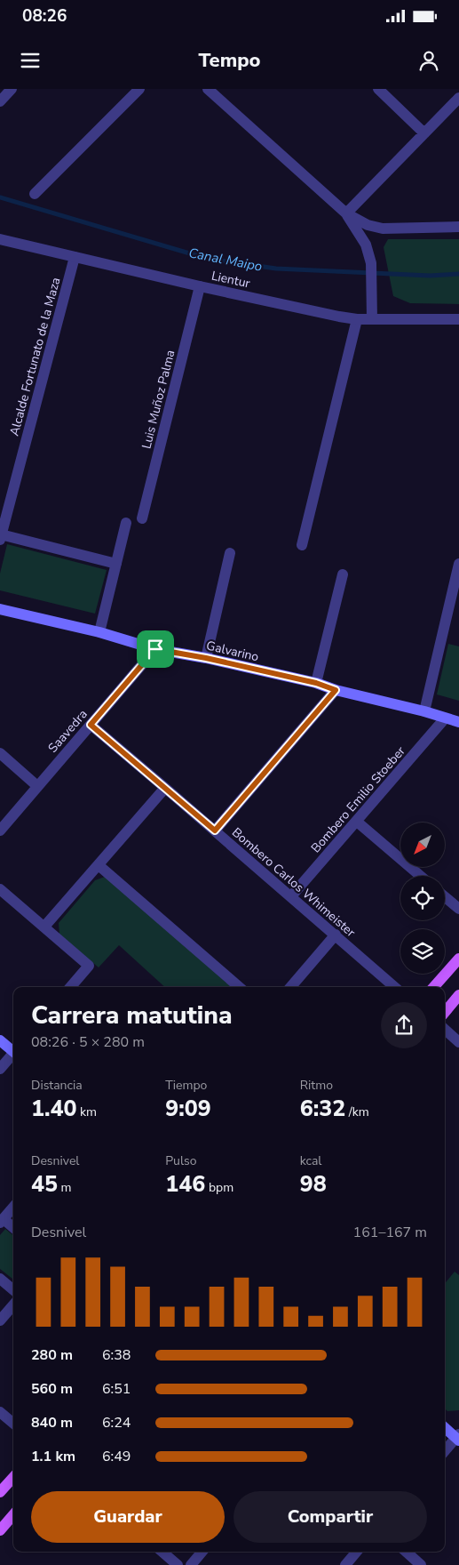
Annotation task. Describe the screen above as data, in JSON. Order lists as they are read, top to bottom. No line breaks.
{"streets":{"main road":["Galvarino"],"street":["Lientur","Alcalde Fortunato de la Maza","Luis Muñoz Palma","Saavedra","Bombero Emilio Stoeber","Bombero Carlos Whimeister"]},"crossings":[["Lientur","Alcalde Fortunato de la Maza"],["Lientur","Luis Muñoz Palma"],["Galvarino","Saavedra"],["Galvarino","Bombero Emilio Stoeber"],["Saavedra","Bombero Carlos Whimeister"],["Bombero Emilio Stoeber","Bombero Carlos Whimeister"]],"water":["Canal Maipo"],"north":"bottom left","page":{"status":"08:26","header":"Tempo","heading":["Carrera matutina","08:26 · 5 × 280 m"],"stats":[["Distancia","1.40 km"],["Tiempo","9:09"],["Ritmo","6:32 /km"],["Desnivel","45 m"],["Pulso","146 bpm"],["kcal","98"]],"chart":["Desnivel","161–167 m"],"list":[{"name":"280 m","note":"6:38"},{"name":"560 m","note":"6:51"},{"name":"840 m","note":"6:24"},{"name":"1.1 km","note":"6:49"}],"buttons":["Guardar","Compartir"]}}
